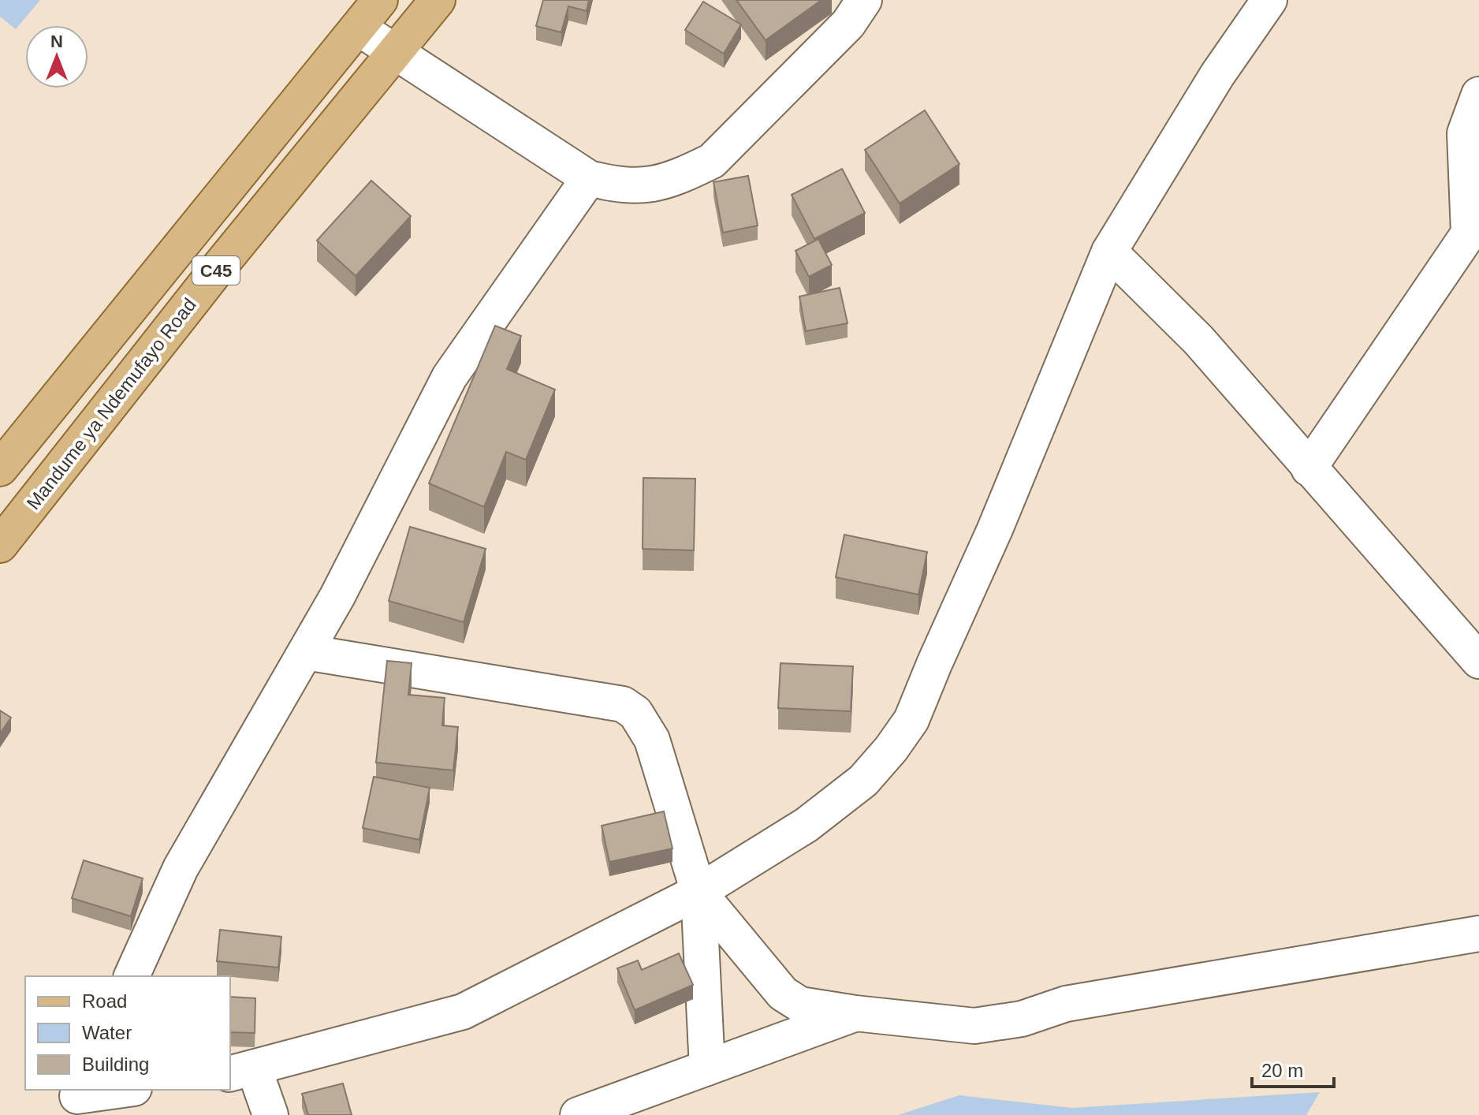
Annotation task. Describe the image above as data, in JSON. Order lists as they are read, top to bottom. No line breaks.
{"streets":{"main road":["C45","Mandume ya Ndemufayo Road"]},"legend":["Road","Water","Building"],"scale_bar":"20 m","north":"top"}
